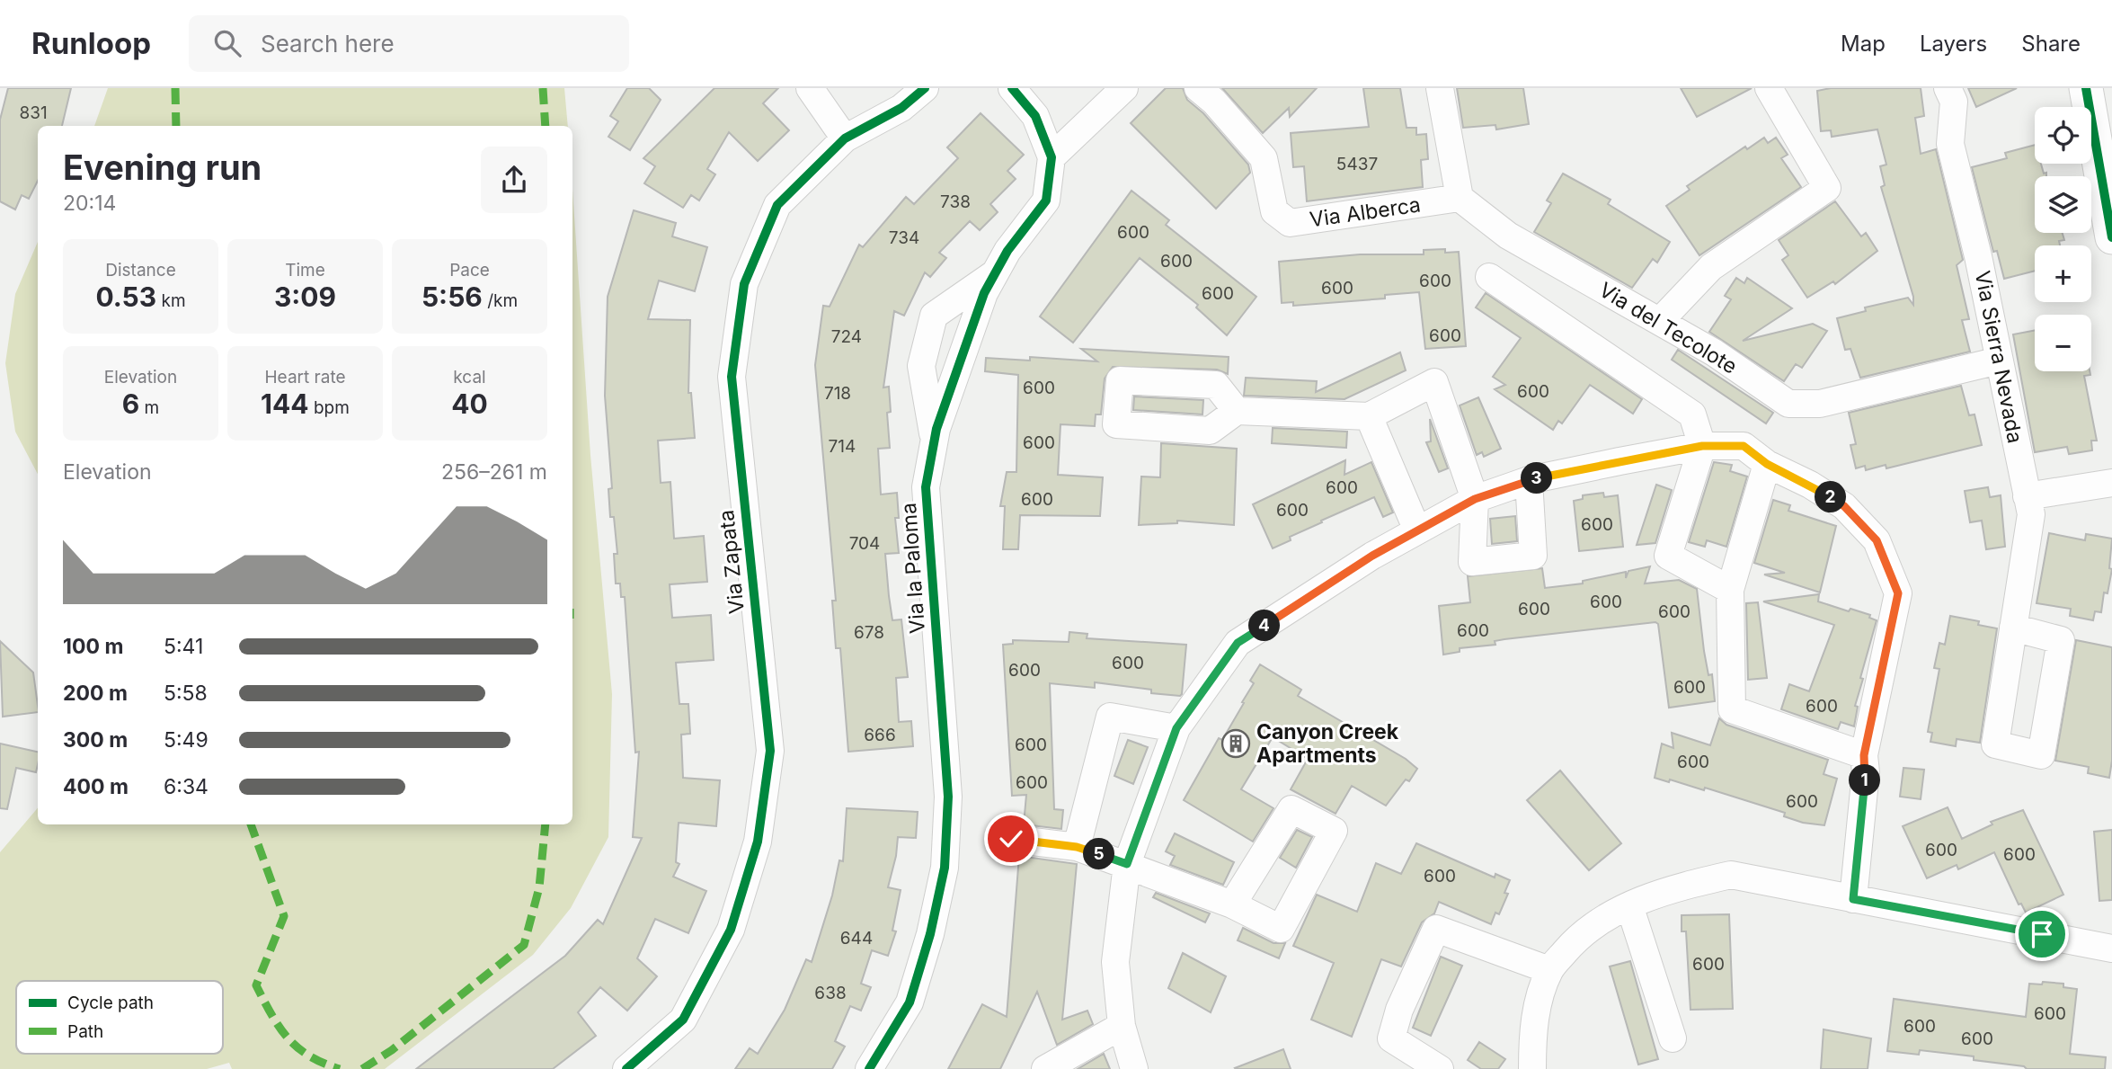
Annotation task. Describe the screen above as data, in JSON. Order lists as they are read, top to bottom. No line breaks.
{"streets":{"street":["Via Alberca","Via del Tecolote","Via Sierra Nevada","Via Zapata","Via la Paloma"]},"crossings":[["Via Alberca","Via del Tecolote"],["Via del Tecolote","Via Sierra Nevada"]],"places":{"building":["Canyon Creek Apartments"]},"house_numbers":["831","5437","738","600","734","600","600","600","600","600","724","600","600","718","600","714","600","600","600","600","704","600","600","600","600","678","600","600","600","600","666","600","600","600","600","600","600","600","644","600","638","600","600","600"],"legend":["Cycle path","Path"],"page":{"header":"Runloop","search":"Search here","nav":["Map","Layers","Share"],"map_buttons":["+","−"],"heading":["Evening run","20:14"],"stats":[["Distance","0.53 km"],["Time","3:09"],["Pace","5:56 /km"],["Elevation","6 m"],["Heart rate","144 bpm"],["kcal","40"]],"chart":["Elevation","256–261 m"],"pins":["3","2","4","1","5"],"list":[{"name":"100 m","note":"5:41"},{"name":"200 m","note":"5:58"},{"name":"300 m","note":"5:49"},{"name":"400 m","note":"6:34"}]}}
